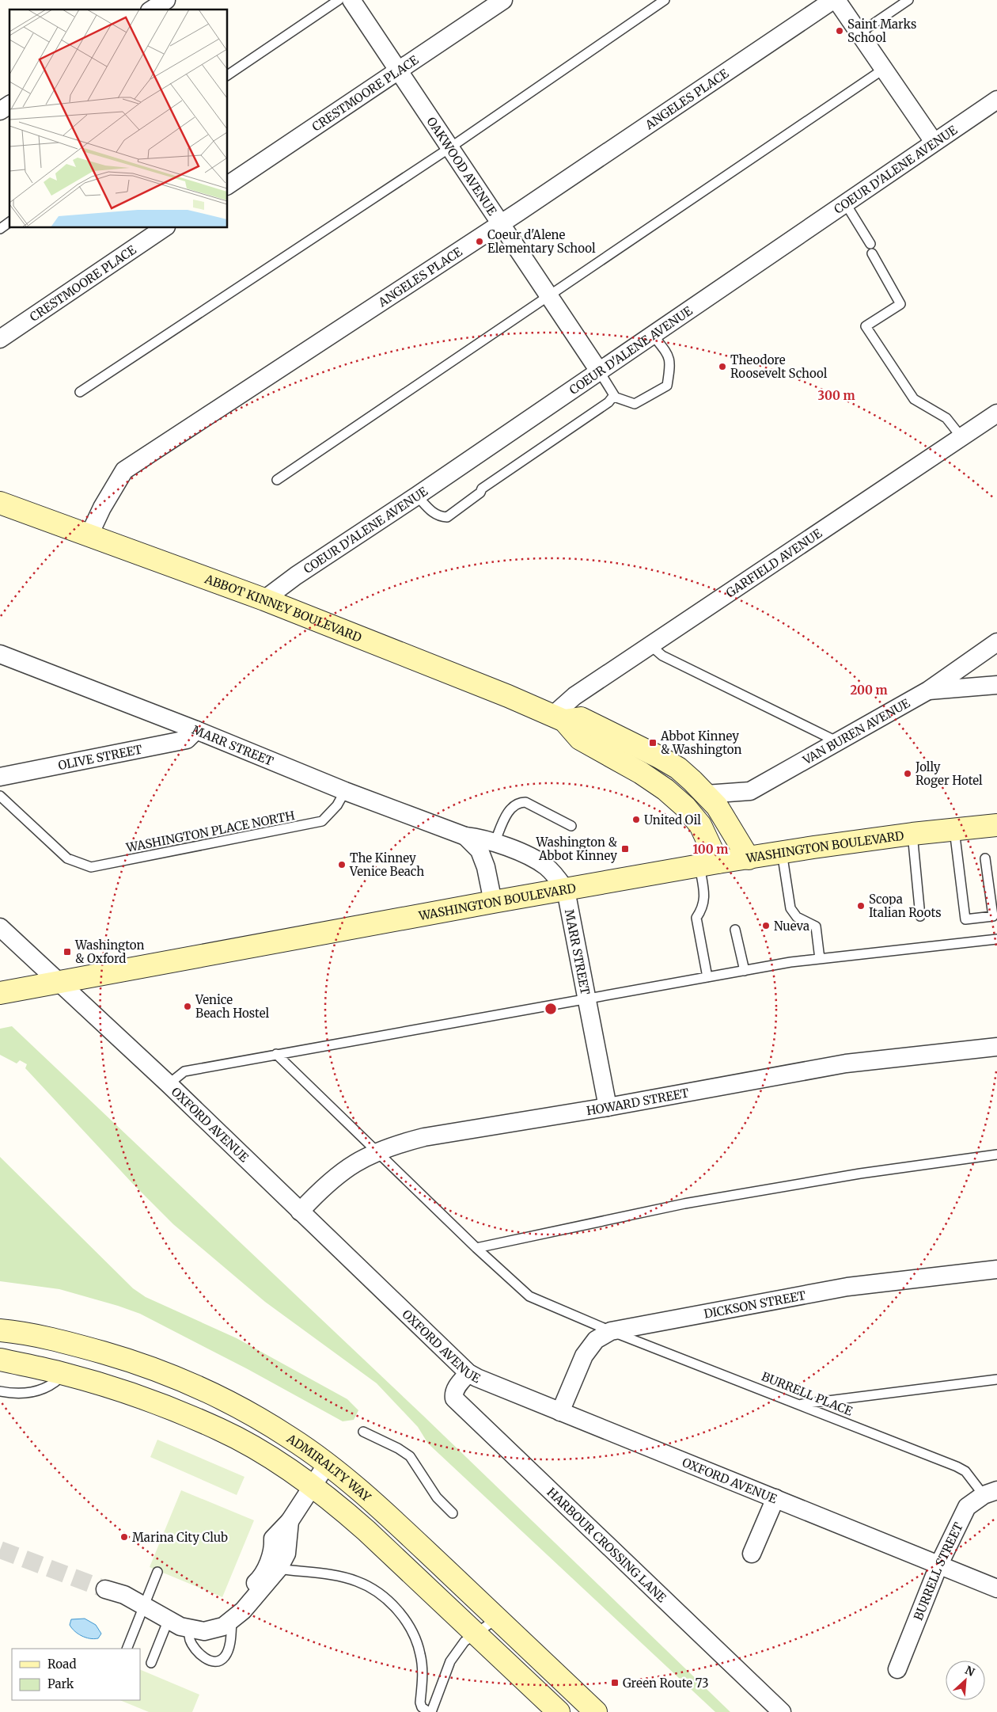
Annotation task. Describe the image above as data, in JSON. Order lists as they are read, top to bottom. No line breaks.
{"streets":{"street":["CRESTMOORE PLACE","ANGELES PLACE","OAKWOOD AVENUE","COEUR D'ALENE AVENUE","GARFIELD AVENUE","ABBOT KINNEY BOULEVARD","VAN BUREN AVENUE","MARR STREET","OLIVE STREET","WASHINGTON BOULEVARD","HOWARD STREET","OXFORD AVENUE","DICKSON STREET","ADMIRALTY WAY","HARBOUR CROSSING LANE","BURRELL STREET"],"lane":["WASHINGTON PLACE NORTH","BURRELL PLACE"]},"crossings":[["CRESTMOORE PLACE","OAKWOOD AVENUE"],["ANGELES PLACE","OAKWOOD AVENUE"],["ANGELES PLACE","ABBOT KINNEY BOULEVARD"],["OAKWOOD AVENUE","COEUR D'ALENE AVENUE"],["COEUR D'ALENE AVENUE","ABBOT KINNEY BOULEVARD"],["GARFIELD AVENUE","ABBOT KINNEY BOULEVARD"],["ABBOT KINNEY BOULEVARD","VAN BUREN AVENUE"],["ABBOT KINNEY BOULEVARD","WASHINGTON BOULEVARD"],["MARR STREET","OLIVE STREET"],["MARR STREET","WASHINGTON PLACE NORTH"],["MARR STREET","WASHINGTON BOULEVARD"],["MARR STREET","HOWARD STREET"],["WASHINGTON BOULEVARD","OXFORD AVENUE"],["HOWARD STREET","OXFORD AVENUE"],["HOWARD STREET","BURRELL PLACE"],["OXFORD AVENUE","DICKSON STREET"],["OXFORD AVENUE","HARBOUR CROSSING LANE"],["OXFORD AVENUE","BURRELL STREET"],["DICKSON STREET","BURRELL PLACE"],["BURRELL PLACE","BURRELL STREET"]],"places":{"other":["Saint Marks School","Coeur d'Alene Elementary School","Theodore Roosevelt School","Jolly Roger Hotel","United Oil","The Kinney Venice Beach","Scopa Italian Roots","Nueva","Venice Beach Hostel","Marina City Club"],"transit":["Abbot Kinney & Washington","Washington & Abbot Kinney","Washington & Oxford","Green Route 73"]},"legend":["Road","Park"],"north":"top right","rings":["300 m","200 m","100 m"]}
